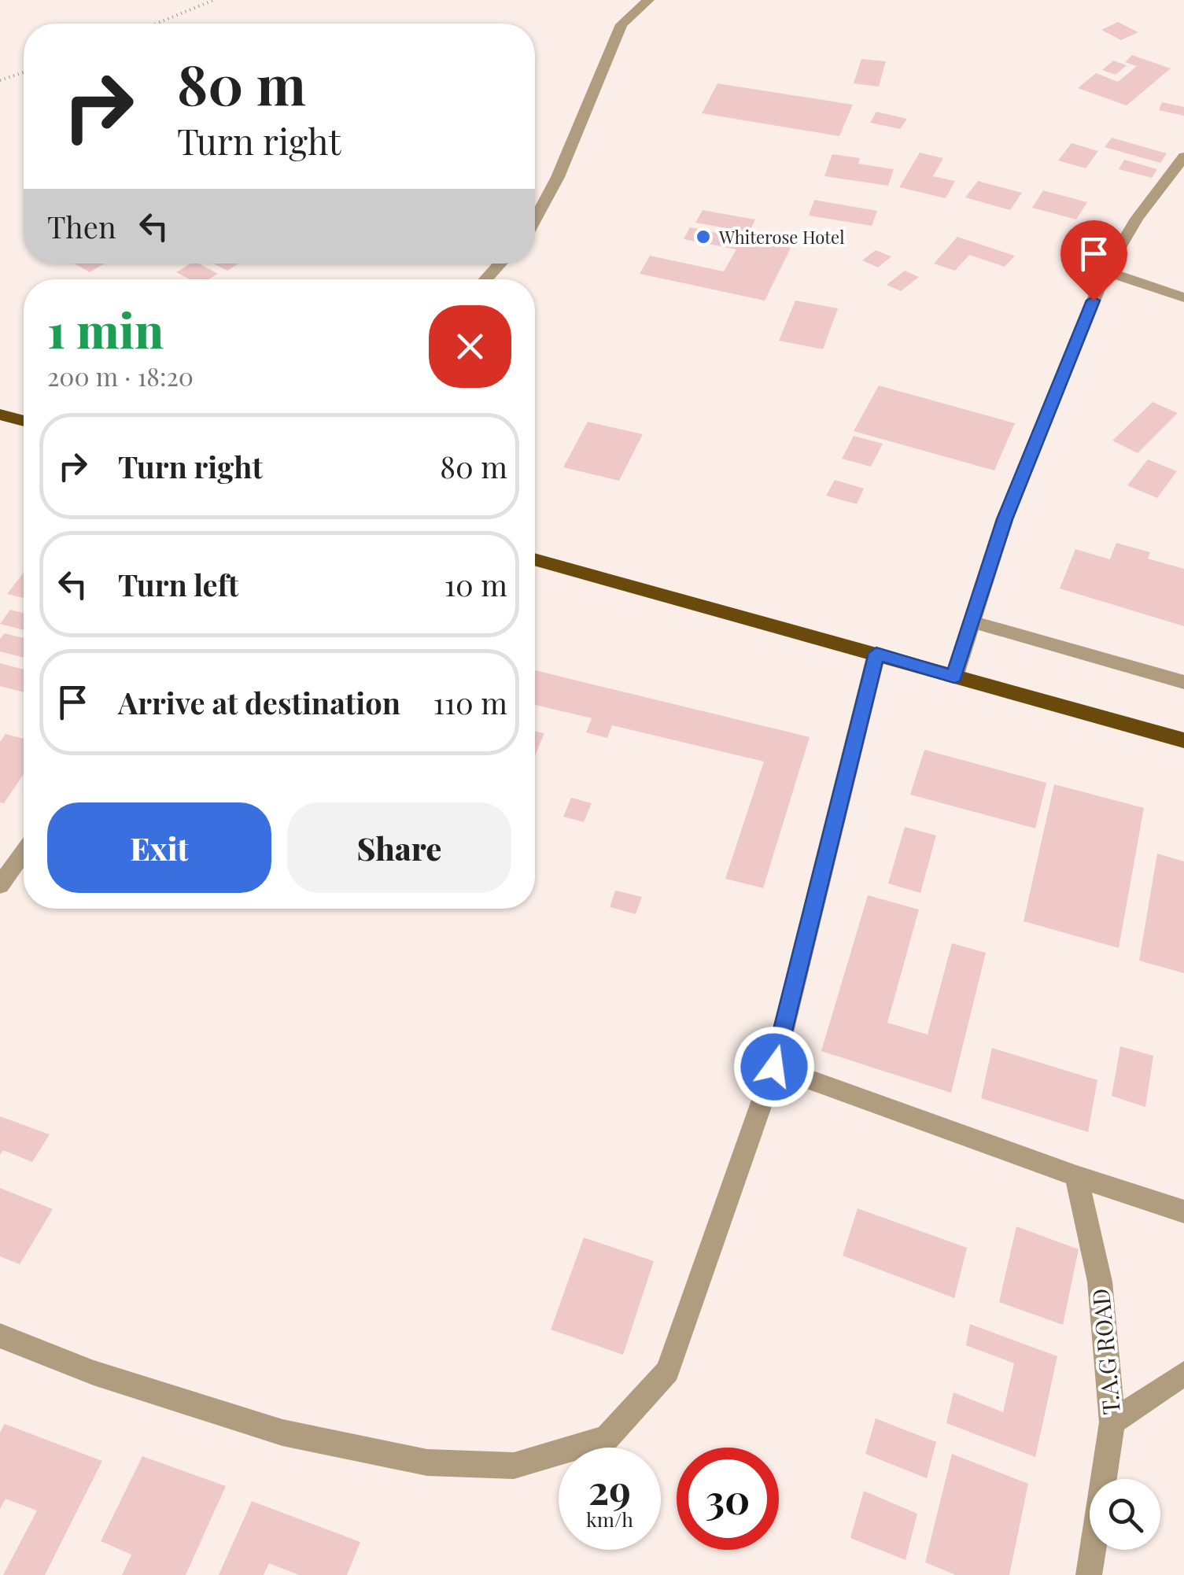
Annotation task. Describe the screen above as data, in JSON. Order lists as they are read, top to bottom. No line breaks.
{"streets":{"street":["T.A.G ROAD"]},"places":["Whiterose Hotel"],"page":{"turn":["80 m","Turn right"],"then":"Then","heading":["1 min","200 m · 18:20"],"list":[{"name":"Turn right","value":"80 m"},{"name":"Turn left","value":"10 m"},{"name":"Arrive at destination","value":"110 m"}],"buttons":["Exit","Share"],"speed":"29 km/h","limit":"30"}}
